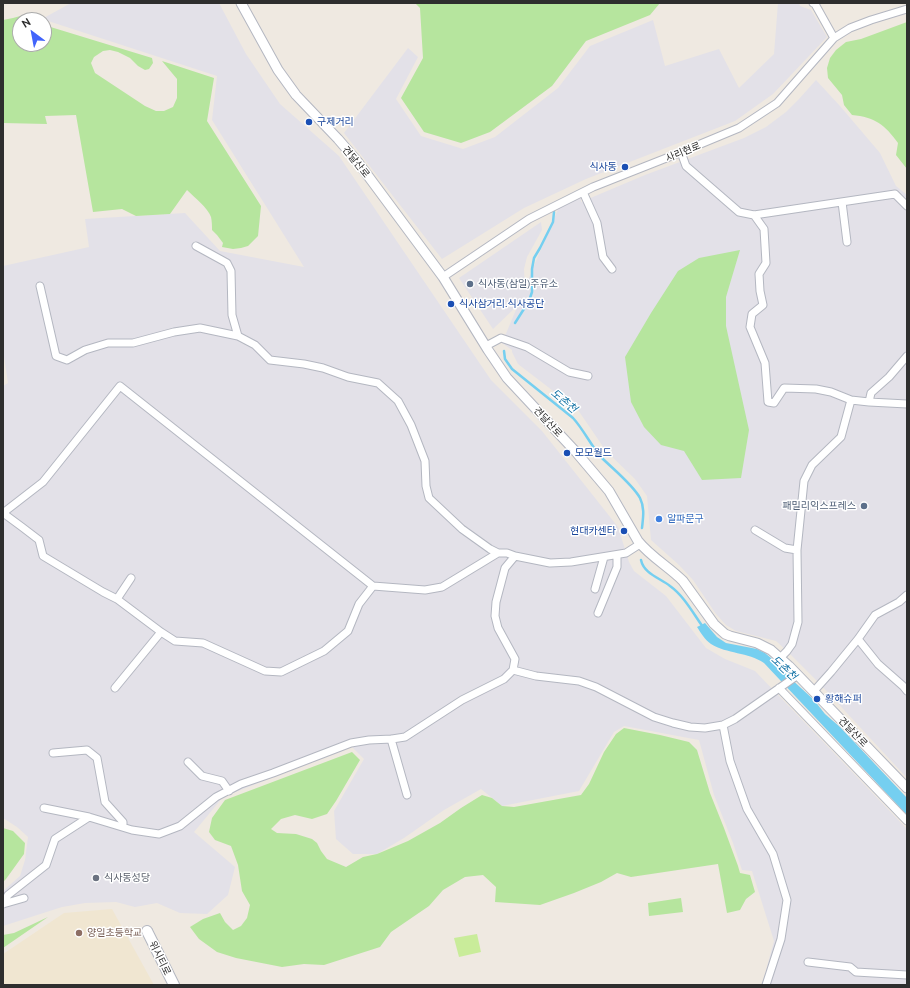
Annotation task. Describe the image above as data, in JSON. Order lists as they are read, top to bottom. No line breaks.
{"streets":{"main road":["위시티로"],"street":["사리현로","견달산로"]},"crossings":[["사리현로","견달산로"]],"water":["도촌천"],"places":["구제거리","식사동","식사동(삼일)주유소","식사삼거리.식사공단","모모월드","패밀리익스프레스","알파문구","현대카센타","황해슈퍼","식사동성당","양일초등학교"],"north":"top left"}
